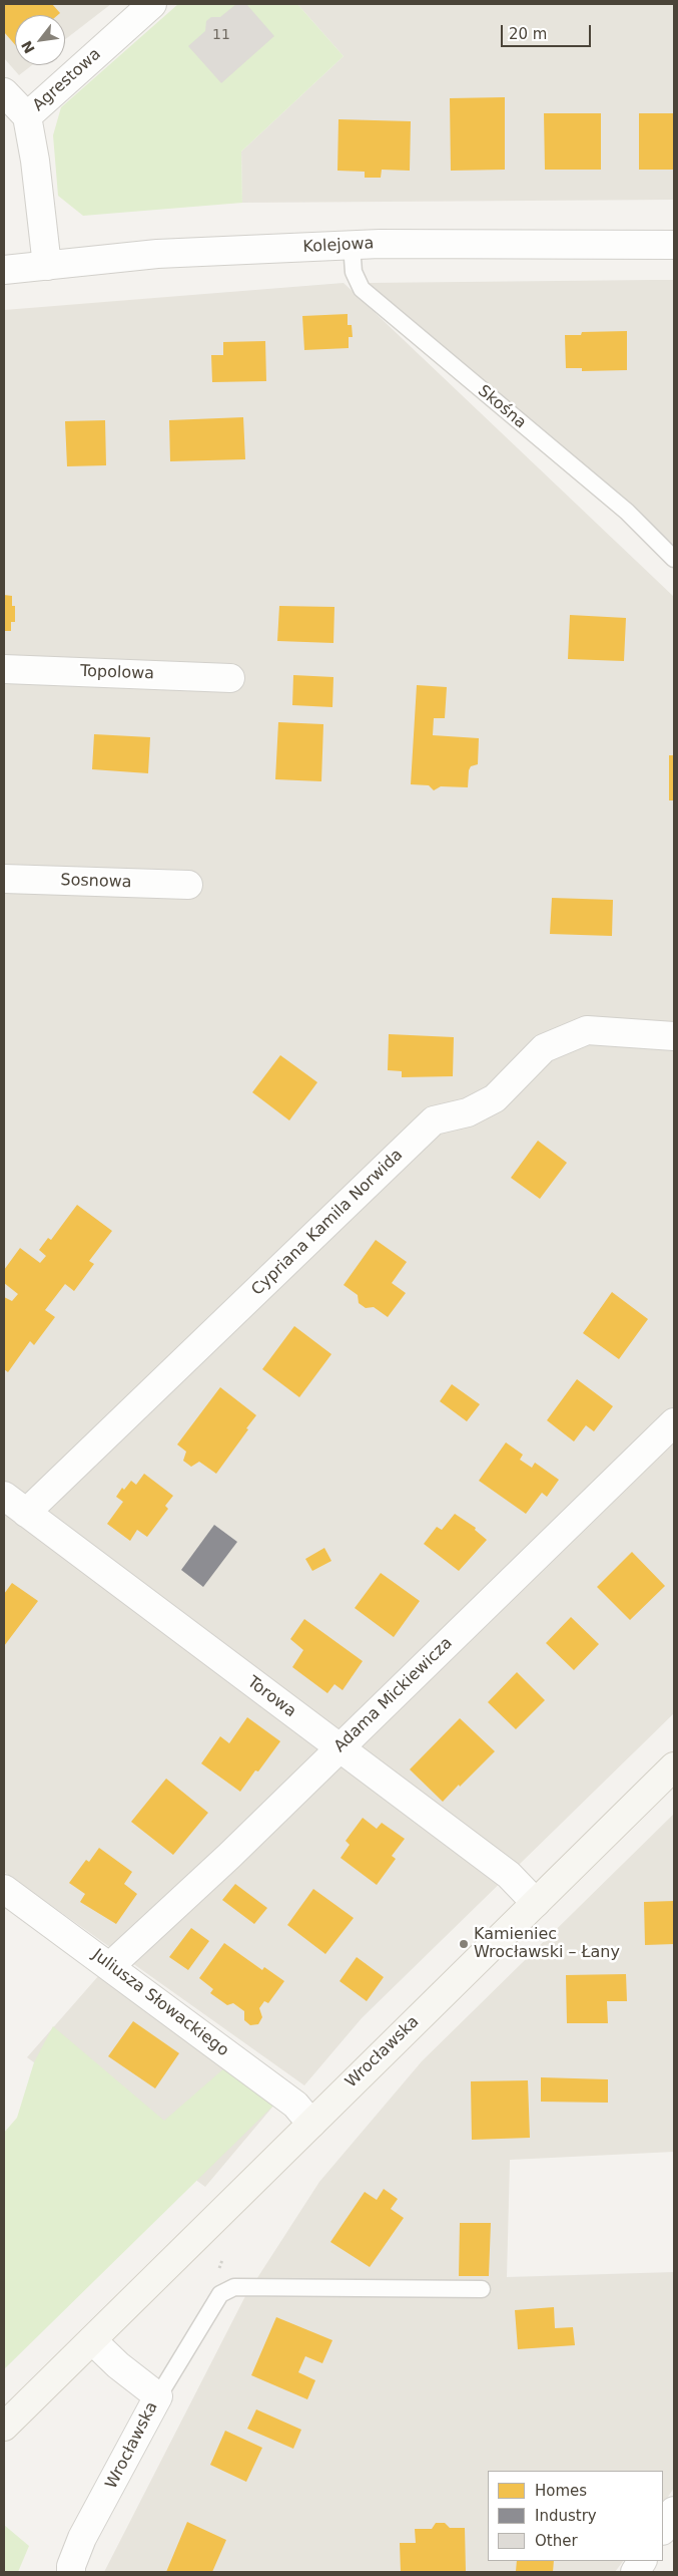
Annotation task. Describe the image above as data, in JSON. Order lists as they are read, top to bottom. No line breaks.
{"streets":{"main road":["Wrocławska"],"street":["Agrestowa","Kolejowa","Topolowa","Sosnowa","Cypriana Kamila Norwida","Adama Mickiewicza","Torowa","Juliusza Słowackiego"],"lane":["Skośna"]},"crossings":[["Agrestowa","Kolejowa"],["Kolejowa","Skośna"],["Cypriana Kamila Norwida","Torowa"],["Adama Mickiewicza","Torowa"],["Adama Mickiewicza","Juliusza Słowackiego"],["Torowa","Wrocławska"],["Juliusza Słowackiego","Wrocławska"]],"places":["Kamieniec Wrocławski – Łany"],"house_numbers":["11"],"legend":["Homes","Industry","Other"],"scale_bar":"20 m","north":"bottom left"}
